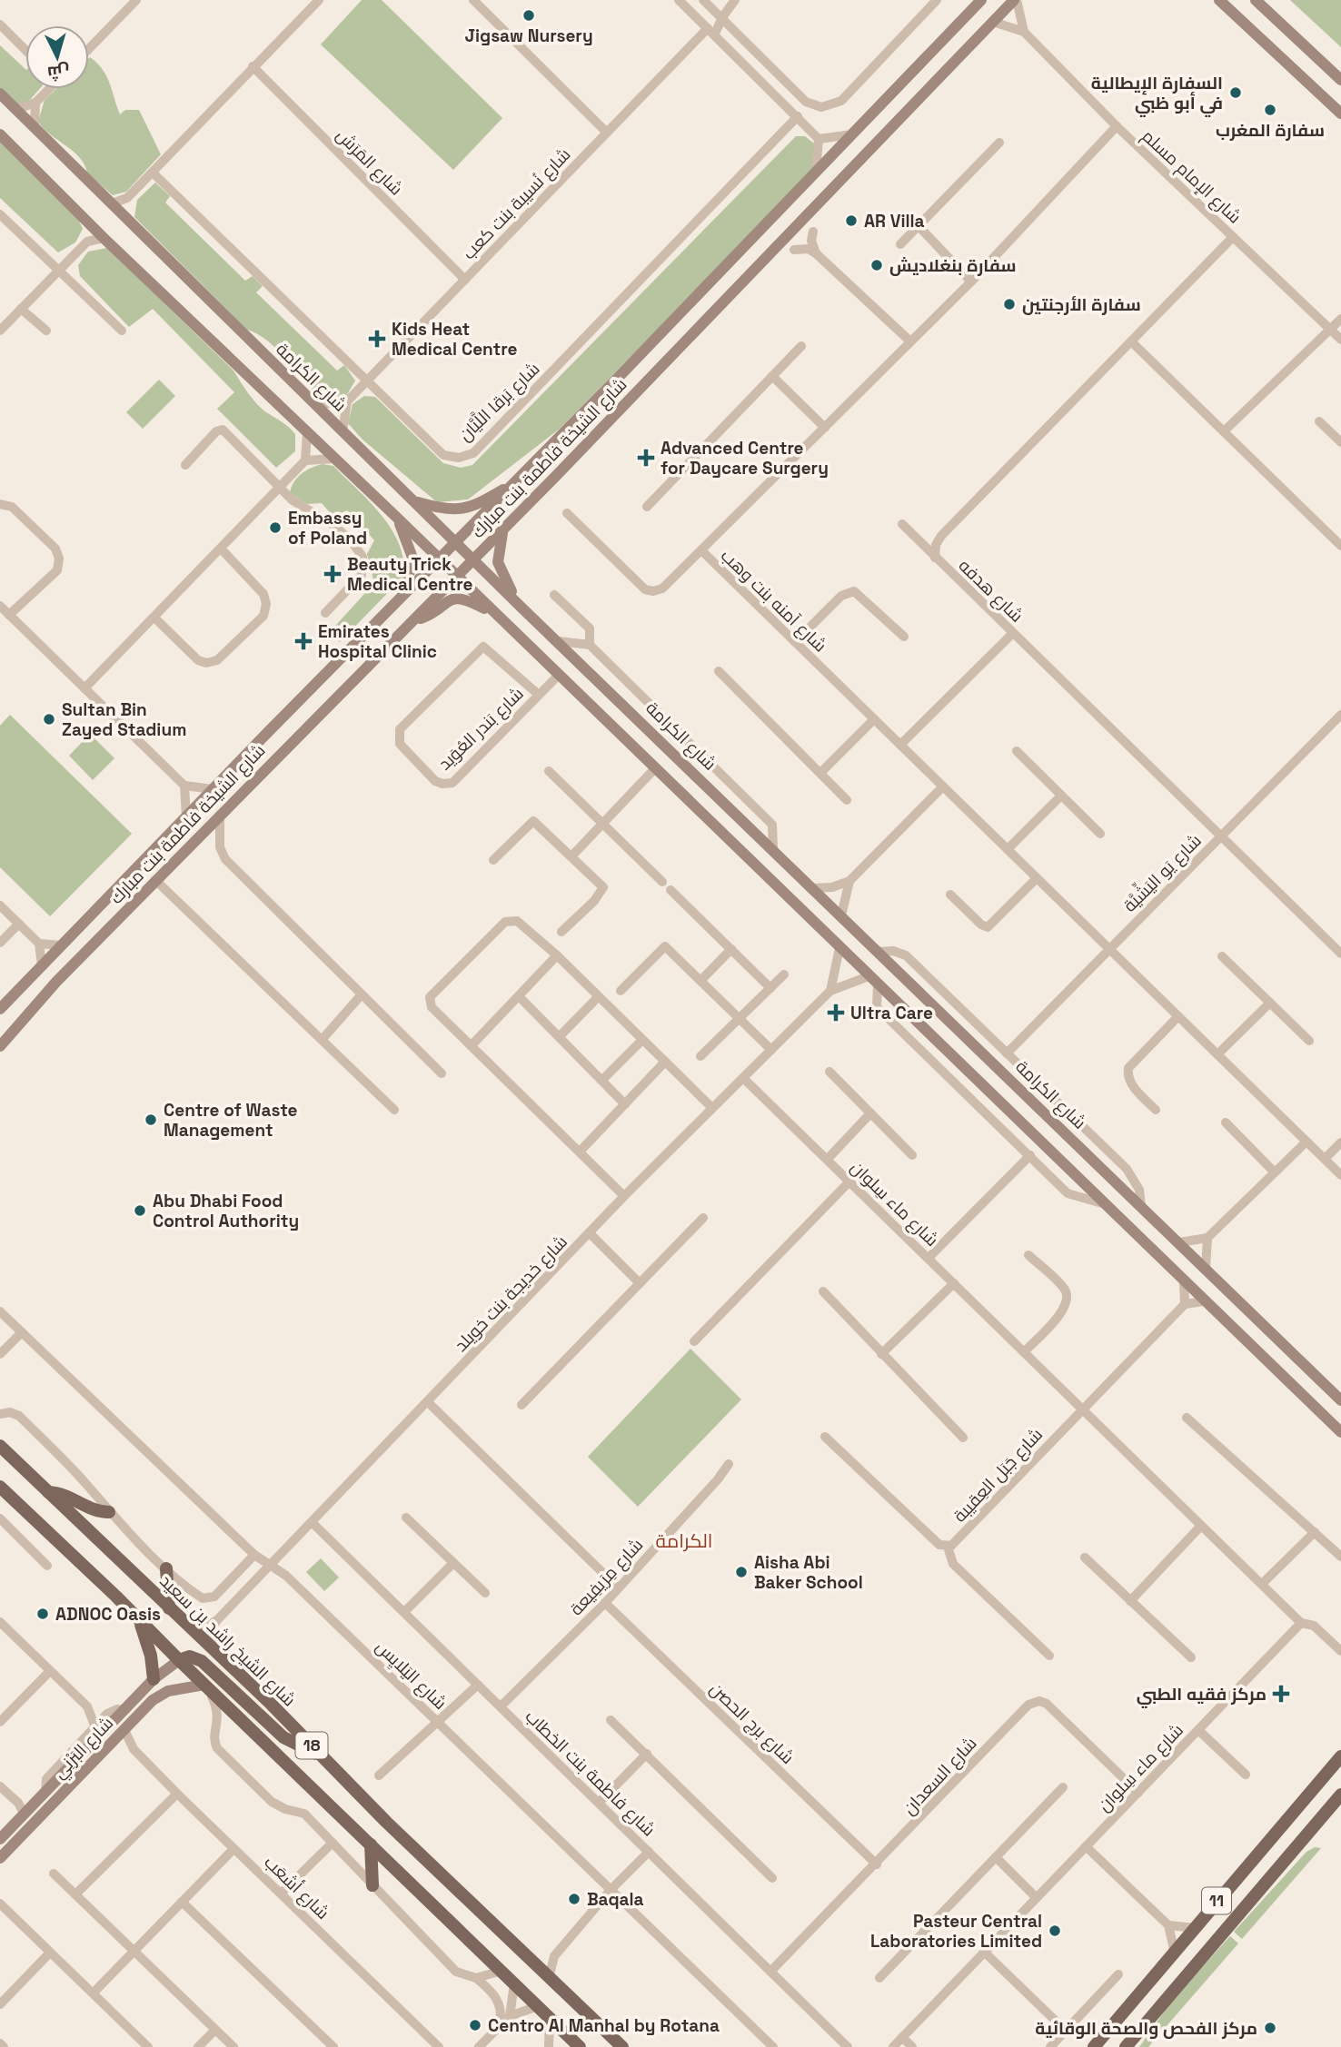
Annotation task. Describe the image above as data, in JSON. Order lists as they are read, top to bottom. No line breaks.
{"streets":{"main road":["شارع الكرامة","شارع الشيخة فاطمة بنت مبارك","شارع الشيخ راشد بن سعيد","18","شارع البَرْنِي","11"],"street":["شارع المَرَش","شارع الإمام مسلم","شارع نُسيبة بنت كعب","شارع بَرقا اللَّيَّان","شارع هدفه","شارع آمنه بنت وهب","شارع بَندر العُوَيد","شارع يَو اليَشِّيَّة","شارع ماء سِلوان","شارع خديجة بنت خويلد","شارع جَبَل العِقيبة","شارع مِرَيفِيعة","شارع اليَلايِس","شارع برج الحصن","شارع فاطمة بنت الخطاب","شارع السعدان","شارع أشعَب"]},"crossings":[["شارع المَرَش","شارع نُسيبة بنت كعب"],["شارع الإمام مسلم","شارع الشيخة فاطمة بنت مبارك"],["شارع الإمام مسلم","شارع هدفه"],["شارع الإمام مسلم","شارع آمنه بنت وهب"],["شارع نُسيبة بنت كعب","شارع بَرقا اللَّيَّان"],["شارع الكرامة","شارع الشيخة فاطمة بنت مبارك"],["شارع هدفه","شارع يَو اليَشِّيَّة"],["شارع آمنه بنت وهب","شارع يَو اليَشِّيَّة"],["شارع ماء سِلوان","شارع خديجة بنت خويلد"],["شارع ماء سِلوان","شارع جَبَل العِقيبة"],["شارع ماء سِلوان","شارع السعدان"],["شارع خديجة بنت خويلد","شارع اليَلايِس"],["شارع خديجة بنت خويلد","شارع فاطمة بنت الخطاب"],["شارع مِرَيفِيعة","شارع برج الحصن"],["شارع مِرَيفِيعة","شارع فاطمة بنت الخطاب"],["شارع برج الحصن","شارع السعدان"],["18","شارع البَرْنِي"],["شارع البَرْنِي","شارع أشعَب"],["شارع فاطمة بنت الخطاب","شارع السعدان"]],"districts":["الكرامة"],"places":{"other":["Jigsaw Nursery","السفارة الإيطالية في أبو ظبي","سفارة المغرب","AR Villa","سفارة بنغلاديش","سفارة الأرجنتين","Embassy of Poland","Sultan Bin Zayed Stadium","Centre of Waste Management","Abu Dhabi Food Control Authority","Aisha Abi Baker School","ADNOC Oasis","Baqala","Pasteur Central Laboratories Limited","Centro Al Manhal by Rotana","مركز الفحص والصحة الوقائية"],"health":["Kids Heat Medical Centre","Advanced Centre for Daycare Surgery","Beauty Trick Medical Centre","Emirates Hospital Clinic","Ultra Care","مركز فقيه الطبي"]},"north":"bottom"}
